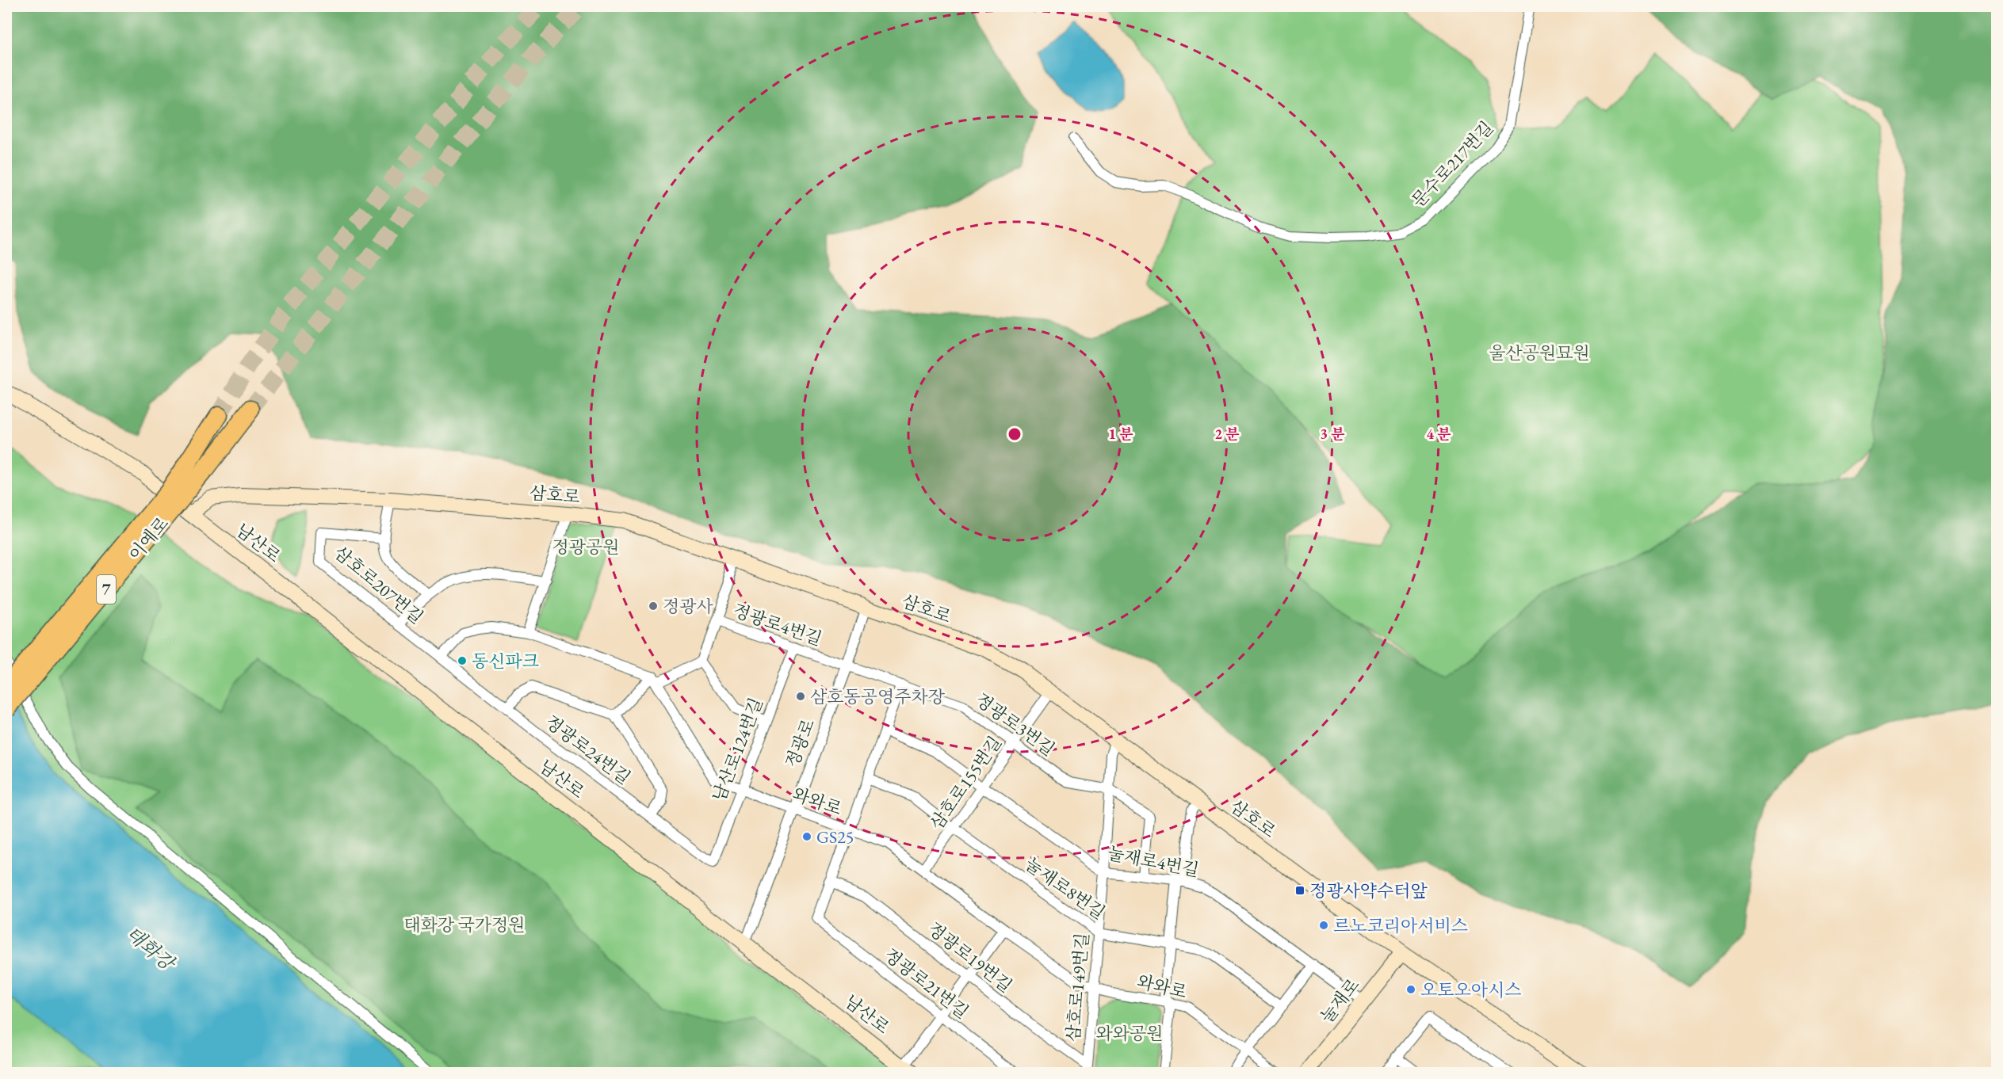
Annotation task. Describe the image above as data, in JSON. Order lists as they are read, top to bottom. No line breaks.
{"streets":{"highway":["이예로","7"],"main road":["삼호로","남산로","눌재로"],"street":["문수로217번길","삼호로207번길","정광로4번길","정광로3번길","정광로","정광로24번길","남산로124번길","삼호로155번길","와와로","눌재로4번길","눌재로8번길","정광로19번길","정광로21번길","삼호로149번길"]},"crossings":[["삼호로","남산로"],["삼호로","삼호로207번길"],["삼호로","정광로"],["삼호로","삼호로155번길"],["삼호로","삼호로149번길"],["삼호로","눌재로"],["남산로","정광로"],["삼호로207번길","정광로24번길"],["정광로4번길","정광로3번길"],["정광로4번길","정광로"],["정광로4번길","남산로124번길"],["정광로3번길","정광로"],["정광로3번길","삼호로155번길"],["정광로3번길","삼호로149번길"],["정광로","와와로"],["정광로24번길","남산로124번길"],["남산로124번길","와와로"],["삼호로155번길","와와로"],["삼호로155번길","눌재로4번길"],["삼호로155번길","눌재로8번길"],["와와로","삼호로149번길"],["눌재로4번길","삼호로149번길"],["눌재로4번길","눌재로"],["눌재로8번길","삼호로149번길"],["정광로19번길","정광로21번길"],["정광로19번길","삼호로149번길"]],"water":["태화강"],"parks":["울산공원묘원","정광공원","태화강 국가정원","와와공원"],"places":{"other":["정광사","동신파크","삼호동공영주차장","GS25","르노코리아서비스","오토오아시스"],"transit":["정광사약수터앞"]},"rings":["1 분","2 분","3 분","4 분"]}
